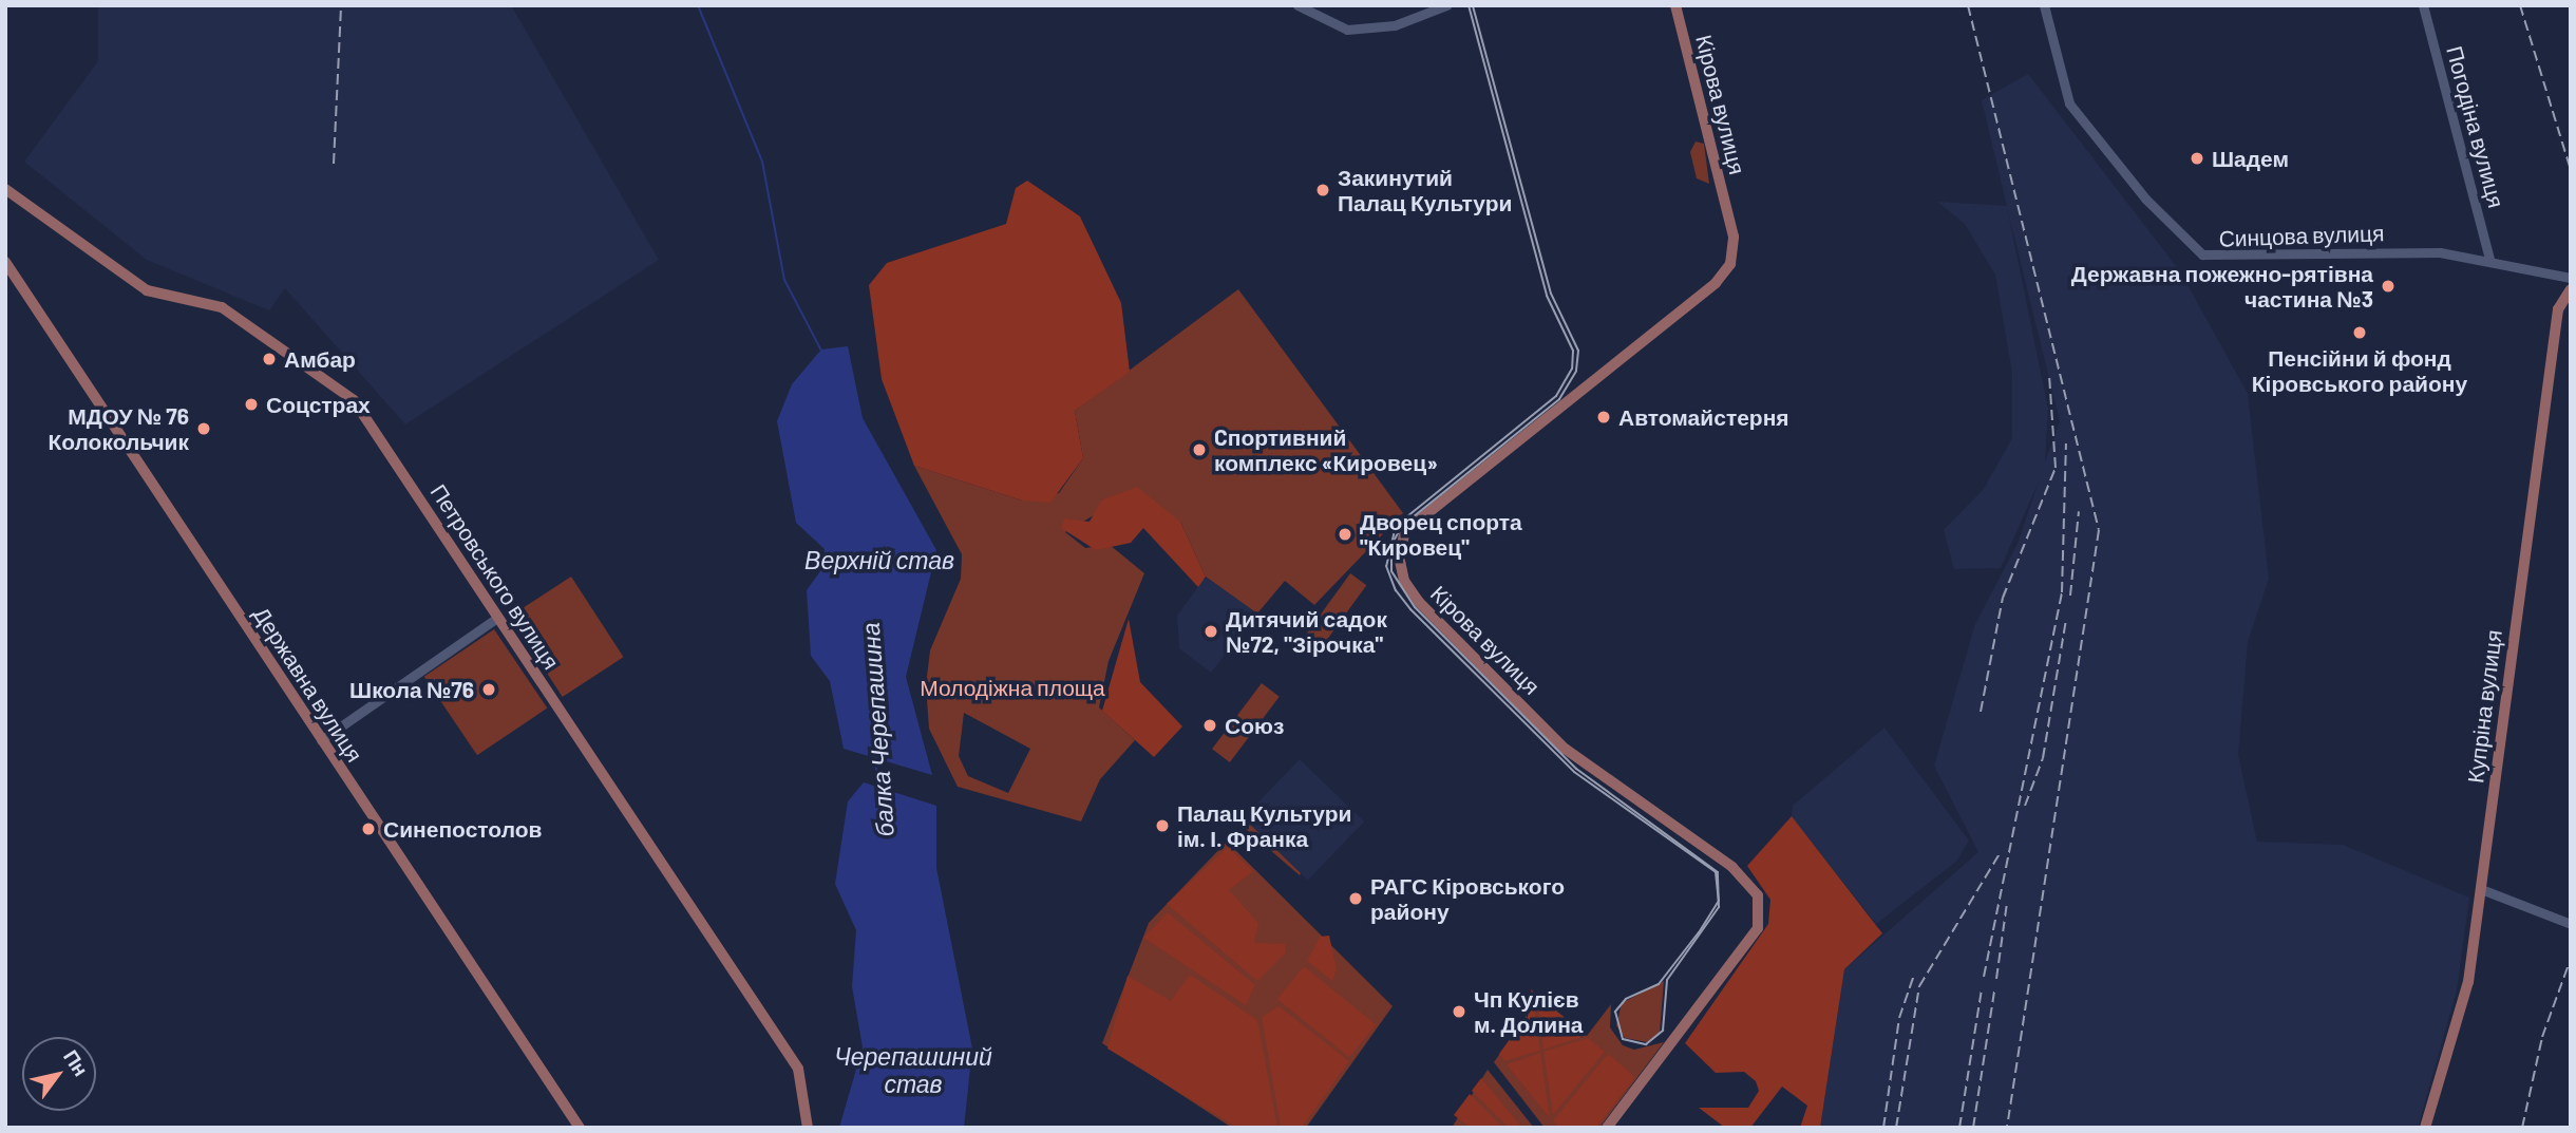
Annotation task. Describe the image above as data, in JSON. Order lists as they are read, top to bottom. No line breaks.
{"streets":{"main road":["Кірова вулиця","Петровського вулиця","Державна вулиця","Купріна вулиця"],"street":["Погодіна вулиця","Синцова вулиця"]},"crossings":[["Погодіна вулиця","Синцова вулиця"]],"water":["Верхній став","балка Черепашина","Черепашиний став"],"parks":["Молодіжна площа"],"places":["Шадем","Закинутий Палац Культури","Державна пожежно-рятівна частина №3","Пенсійни й фонд Кіровського району","Амбар","Соцстрах","Автомайстерня","МДОУ № 76 Колокольчик","Cпортивний комплекс «Кировец»","Дворец спорта \"Кировец\"","Дитячий садок №72, \"Зірочка\"","Школа №76","Союз","Палац Культури ім. І. Франка","Синепостолов","РАГС Кіровського району","Чп Кулієв м. Долина"],"north":"top right"}
